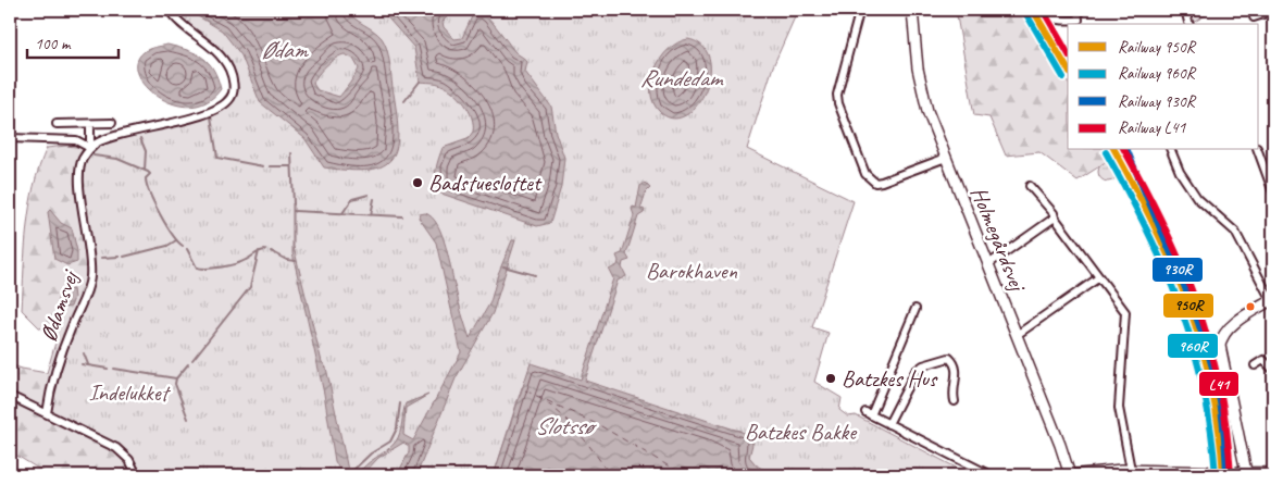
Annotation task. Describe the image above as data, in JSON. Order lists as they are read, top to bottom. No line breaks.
{"streets":{"street":["Holmegårdsvej","Ødamsvej"]},"water":["Ødam","Rundedam","Slotssø"],"parks":["Barokhaven","Indelukket","Batzkes Bakke"],"places":["Badstueslottet","Batzkes Hus"],"lines":["rail line 950R","rail line L41","rail line 960R","rail line 930R"],"legend":["Railway 950R","Railway 960R","Railway 930R","Railway L41"],"scale_bar":"100 m"}
